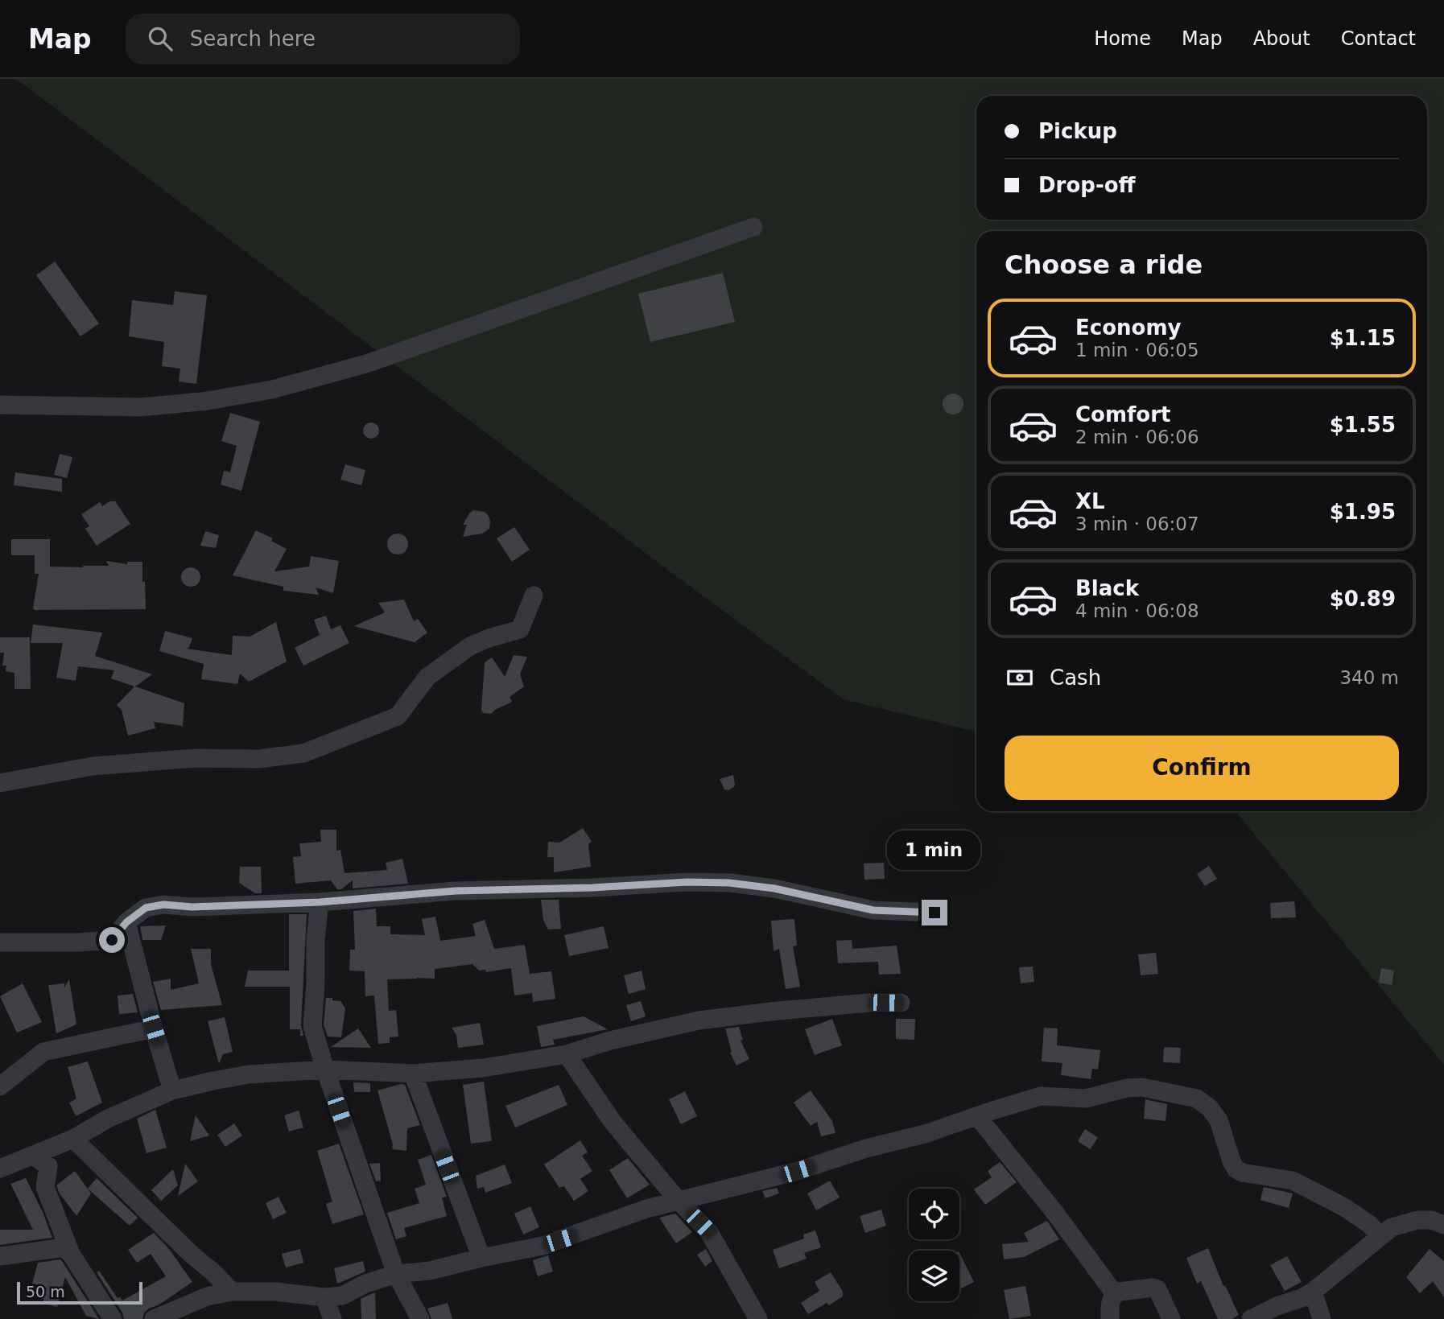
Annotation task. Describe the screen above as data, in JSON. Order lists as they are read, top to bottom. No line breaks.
{"scale_bar":"50 m","page":{"header":"Map","search":"Search here","nav":["Home","Map","About","Contact"],"banner":["Pickup","Drop-off"],"heading":"Choose a ride","list":[{"name":"Economy","note":"1 min · 06:05","value":"$1.15"},{"name":"Comfort","note":"2 min · 06:06","value":"$1.55"},{"name":"XL","note":"3 min · 06:07","value":"$1.95"},{"name":"Black","note":"4 min · 06:08","value":"$0.89"}],"pay":["Cash","340 m"],"buttons":"Confirm","bubble":"1 min","scale":"50 m"}}
